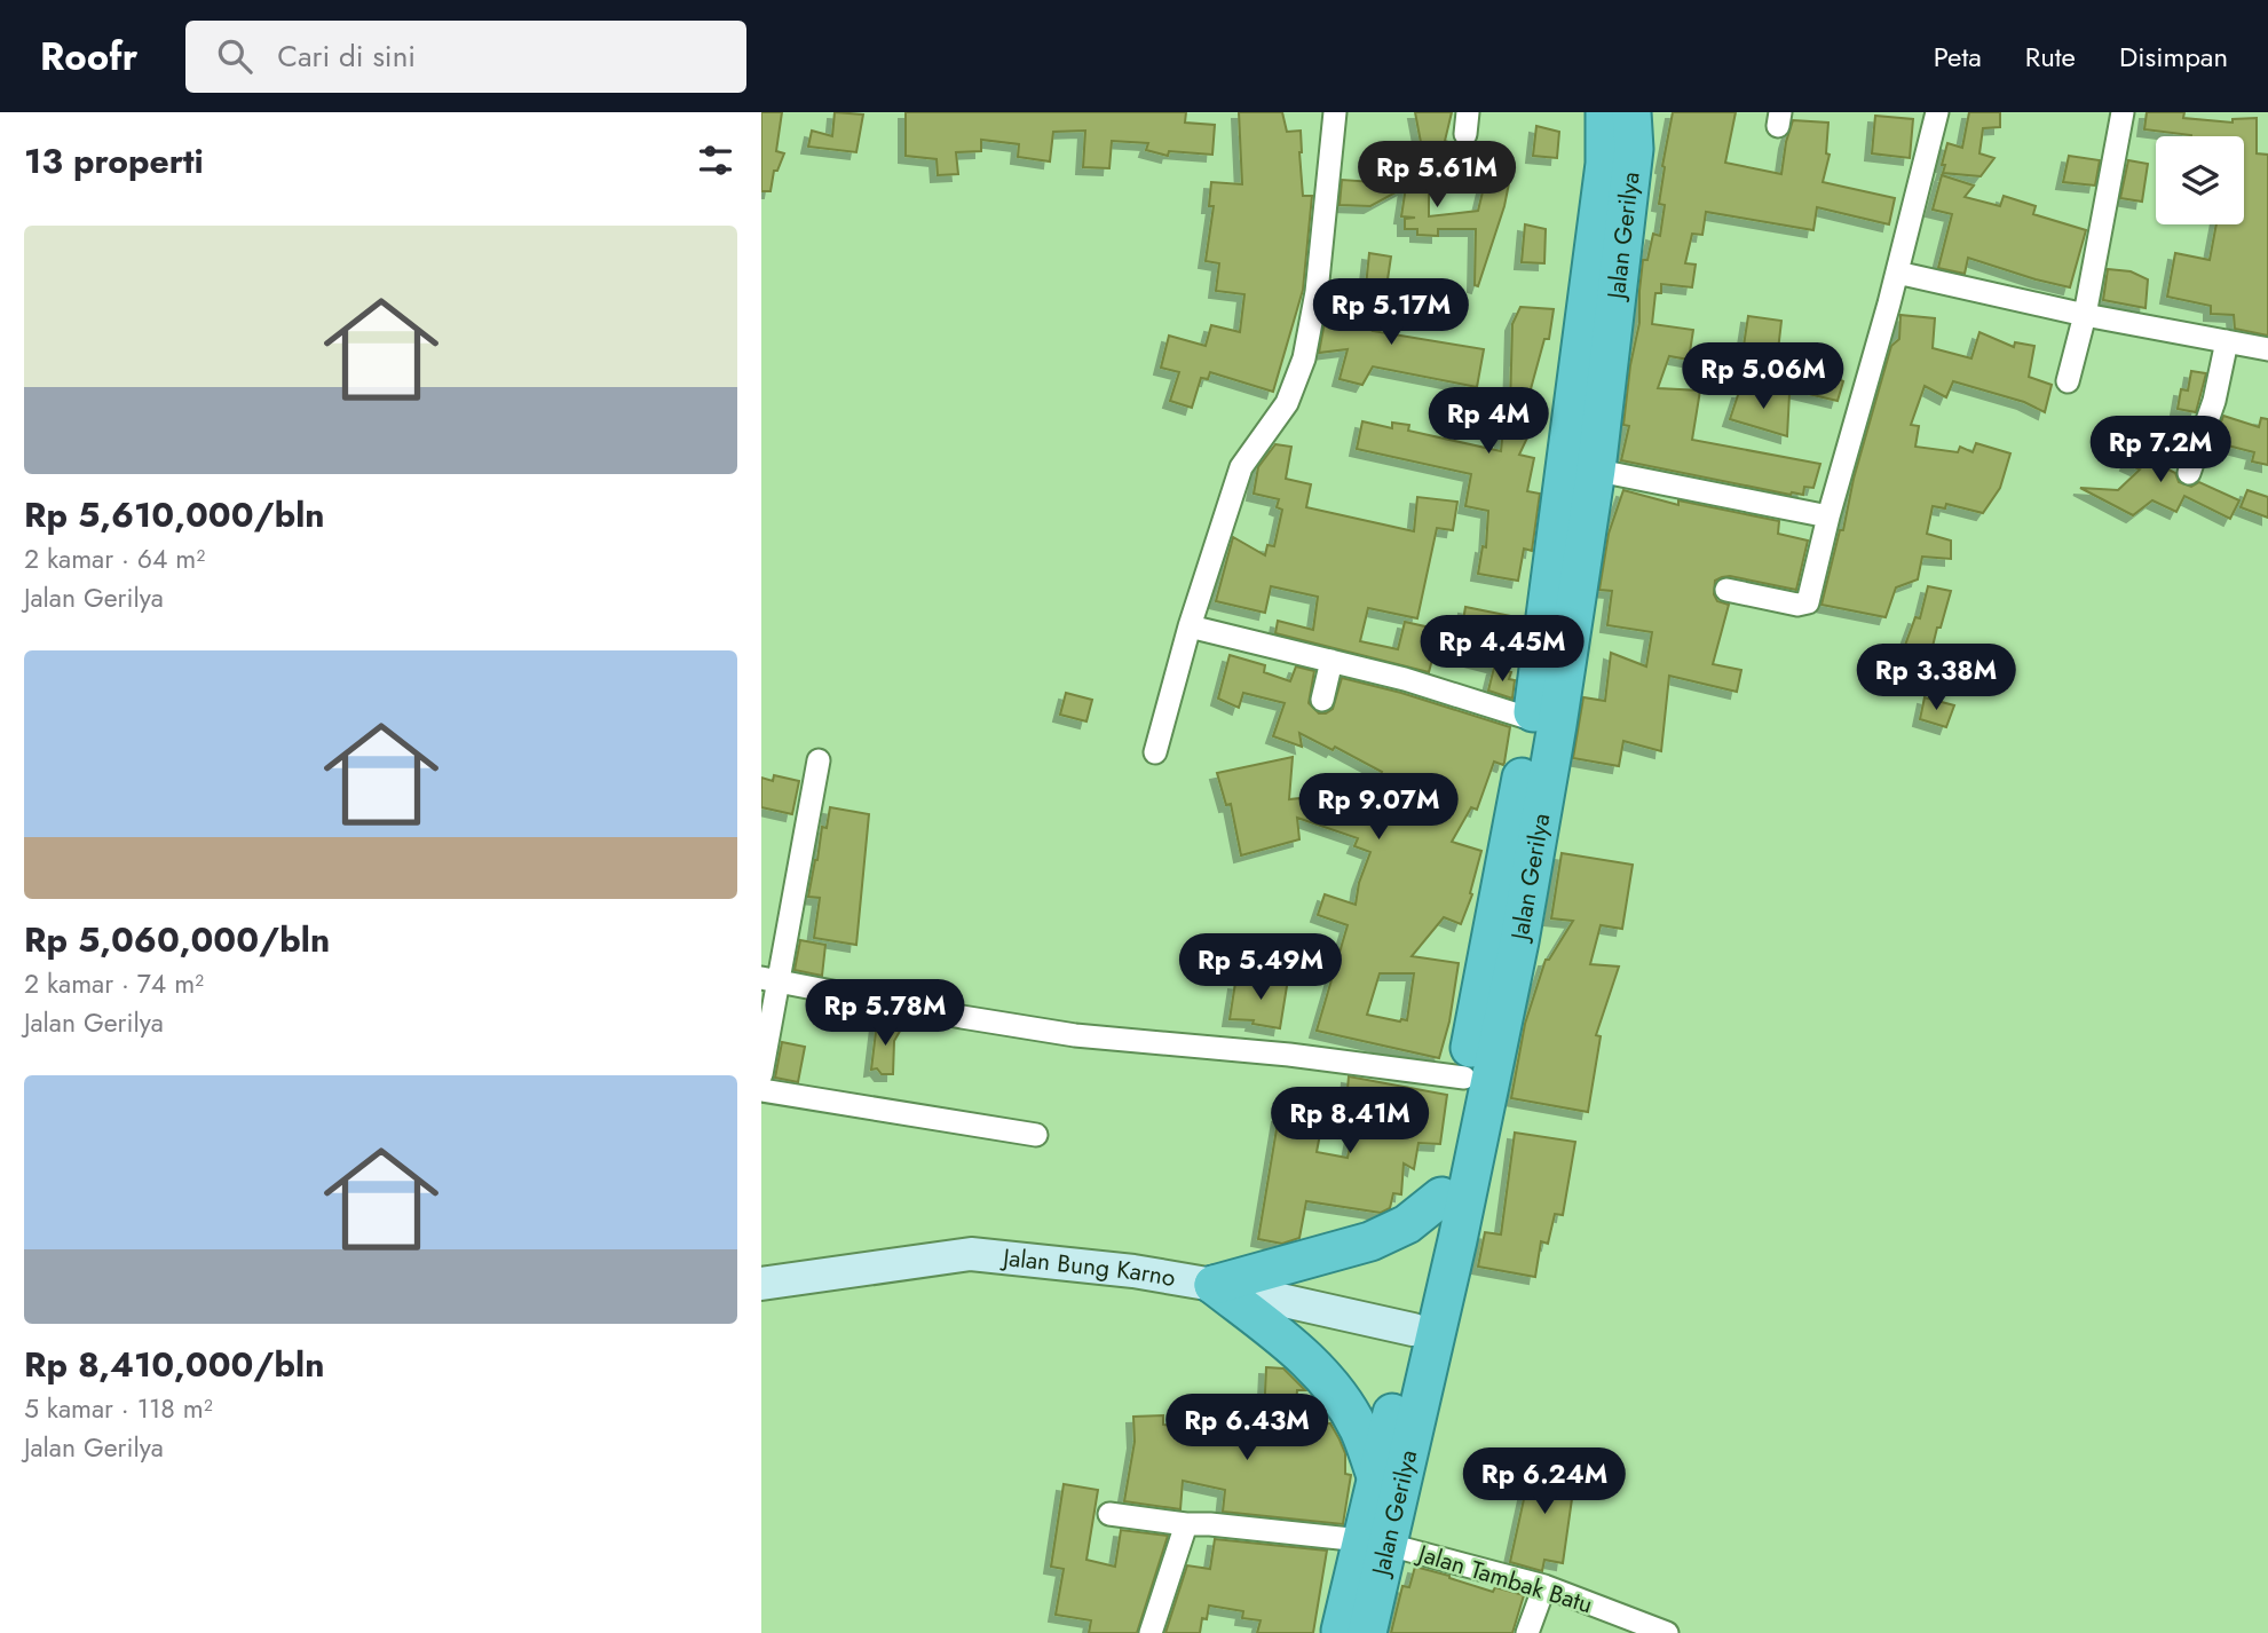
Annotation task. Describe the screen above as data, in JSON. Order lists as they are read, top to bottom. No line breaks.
{"streets":{"highway":["Jalan Gerilya"],"main road":["Jalan Bung Karno"],"street":["Jalan Tambak Batu"]},"crossings":[["Jalan Gerilya","Jalan Bung Karno"],["Jalan Gerilya","Jalan Tambak Batu"]],"page":{"header":"Roofr","search":"Cari di sini","nav":["Peta","Rute","Disimpan"],"heading":"13 properti","price":["Rp 5.61M","Rp 5.17M","Rp 5.06M","Rp 4M","Rp 7.2M","Rp 4.45M","Rp 3.38M","Rp 9.07M","Rp 5.49M","Rp 5.78M","Rp 8.41M","Rp 6.43M","Rp 6.24M"],"list":[{"name":"Rp 5,610,000/bln","note":"2 kamar · 64 m² · Jalan Gerilya"},{"name":"Rp 5,060,000/bln","note":"2 kamar · 74 m² · Jalan Gerilya"},{"name":"Rp 8,410,000/bln","note":"5 kamar · 118 m² · Jalan Gerilya"}]}}
